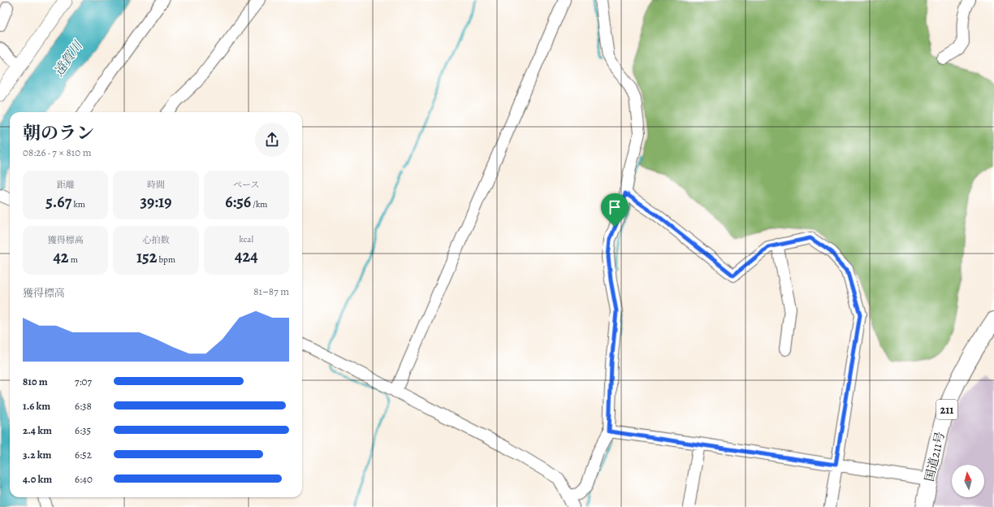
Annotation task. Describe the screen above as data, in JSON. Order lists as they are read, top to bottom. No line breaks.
{"streets":{"highway":["211","国道211号"]},"water":["遠賀川"],"north":"top","page":{"heading":["朝のラン","08:26 · 7 × 810 m"],"stats":[["距離","5.67 km"],["時間","39:19"],["ペース","6:56 /km"],["獲得標高","42 m"],["心拍数","152 bpm"],["kcal","424"]],"chart":["獲得標高","81–87 m"],"list":[{"name":"810 m","note":"7:07"},{"name":"1.6 km","note":"6:38"},{"name":"2.4 km","note":"6:35"},{"name":"3.2 km","note":"6:52"},{"name":"4.0 km","note":"6:40"}]}}
